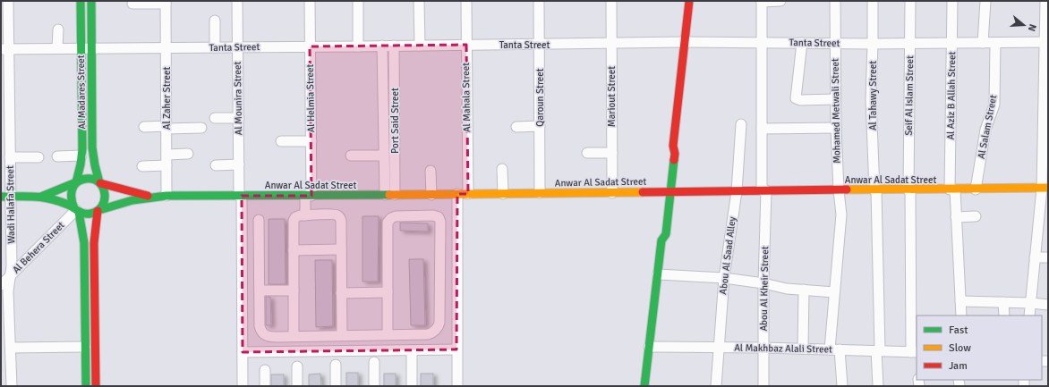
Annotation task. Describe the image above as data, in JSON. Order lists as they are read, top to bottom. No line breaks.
{"streets":{"street":["Tanta Street","Al Madares Street","Al Tahawy Street","Seif Al Islam Street","Al Aziz B Allah Street","Mariout Street","Al Mahala Street","Qaroun Street","Al Zaher Street","Al Mounira Street","Al Helmia Street","Mohamed Metwali Street","Port Said Street","Al Salam Street","Anwar Al Sadat Street","Wadi Halafa Street","Al Behera Street","Abou Al Saad Alley","Abou Al Kheir Street","Al Makhbaz Alali Street"]},"crossings":[["Tanta Street","Al Madares Street"],["Tanta Street","Al Tahawy Street"],["Tanta Street","Seif Al Islam Street"],["Tanta Street","Al Aziz B Allah Street"],["Tanta Street","Mariout Street"],["Tanta Street","Al Mahala Street"],["Tanta Street","Qaroun Street"],["Tanta Street","Al Zaher Street"],["Tanta Street","Al Mounira Street"],["Tanta Street","Al Helmia Street"],["Tanta Street","Mohamed Metwali Street"],["Tanta Street","Port Said Street"],["Tanta Street","Al Salam Street"],["Tanta Street","Wadi Halafa Street"],["Tanta Street","Abou Al Kheir Street"],["Al Madares Street","Anwar Al Sadat Street"],["Al Madares Street","Al Behera Street"],["Al Tahawy Street","Anwar Al Sadat Street"],["Al Tahawy Street","Al Makhbaz Alali Street"],["Seif Al Islam Street","Anwar Al Sadat Street"],["Seif Al Islam Street","Al Makhbaz Alali Street"],["Al Aziz B Allah Street","Anwar Al Sadat Street"],["Mariout Street","Anwar Al Sadat Street"],["Al Mahala Street","Anwar Al Sadat Street"],["Qaroun Street","Anwar Al Sadat Street"],["Al Zaher Street","Anwar Al Sadat Street"],["Al Mounira Street","Anwar Al Sadat Street"],["Al Helmia Street","Anwar Al Sadat Street"],["Mohamed Metwali Street","Anwar Al Sadat Street"],["Mohamed Metwali Street","Al Makhbaz Alali Street"],["Port Said Street","Anwar Al Sadat Street"],["Al Salam Street","Anwar Al Sadat Street"],["Anwar Al Sadat Street","Al Behera Street"],["Anwar Al Sadat Street","Abou Al Saad Alley"],["Anwar Al Sadat Street","Abou Al Kheir Street"],["Wadi Halafa Street","Al Behera Street"],["Abou Al Saad Alley","Al Makhbaz Alali Street"],["Abou Al Kheir Street","Al Makhbaz Alali Street"]],"legend":["Fast","Slow","Jam"],"north":"right"}
